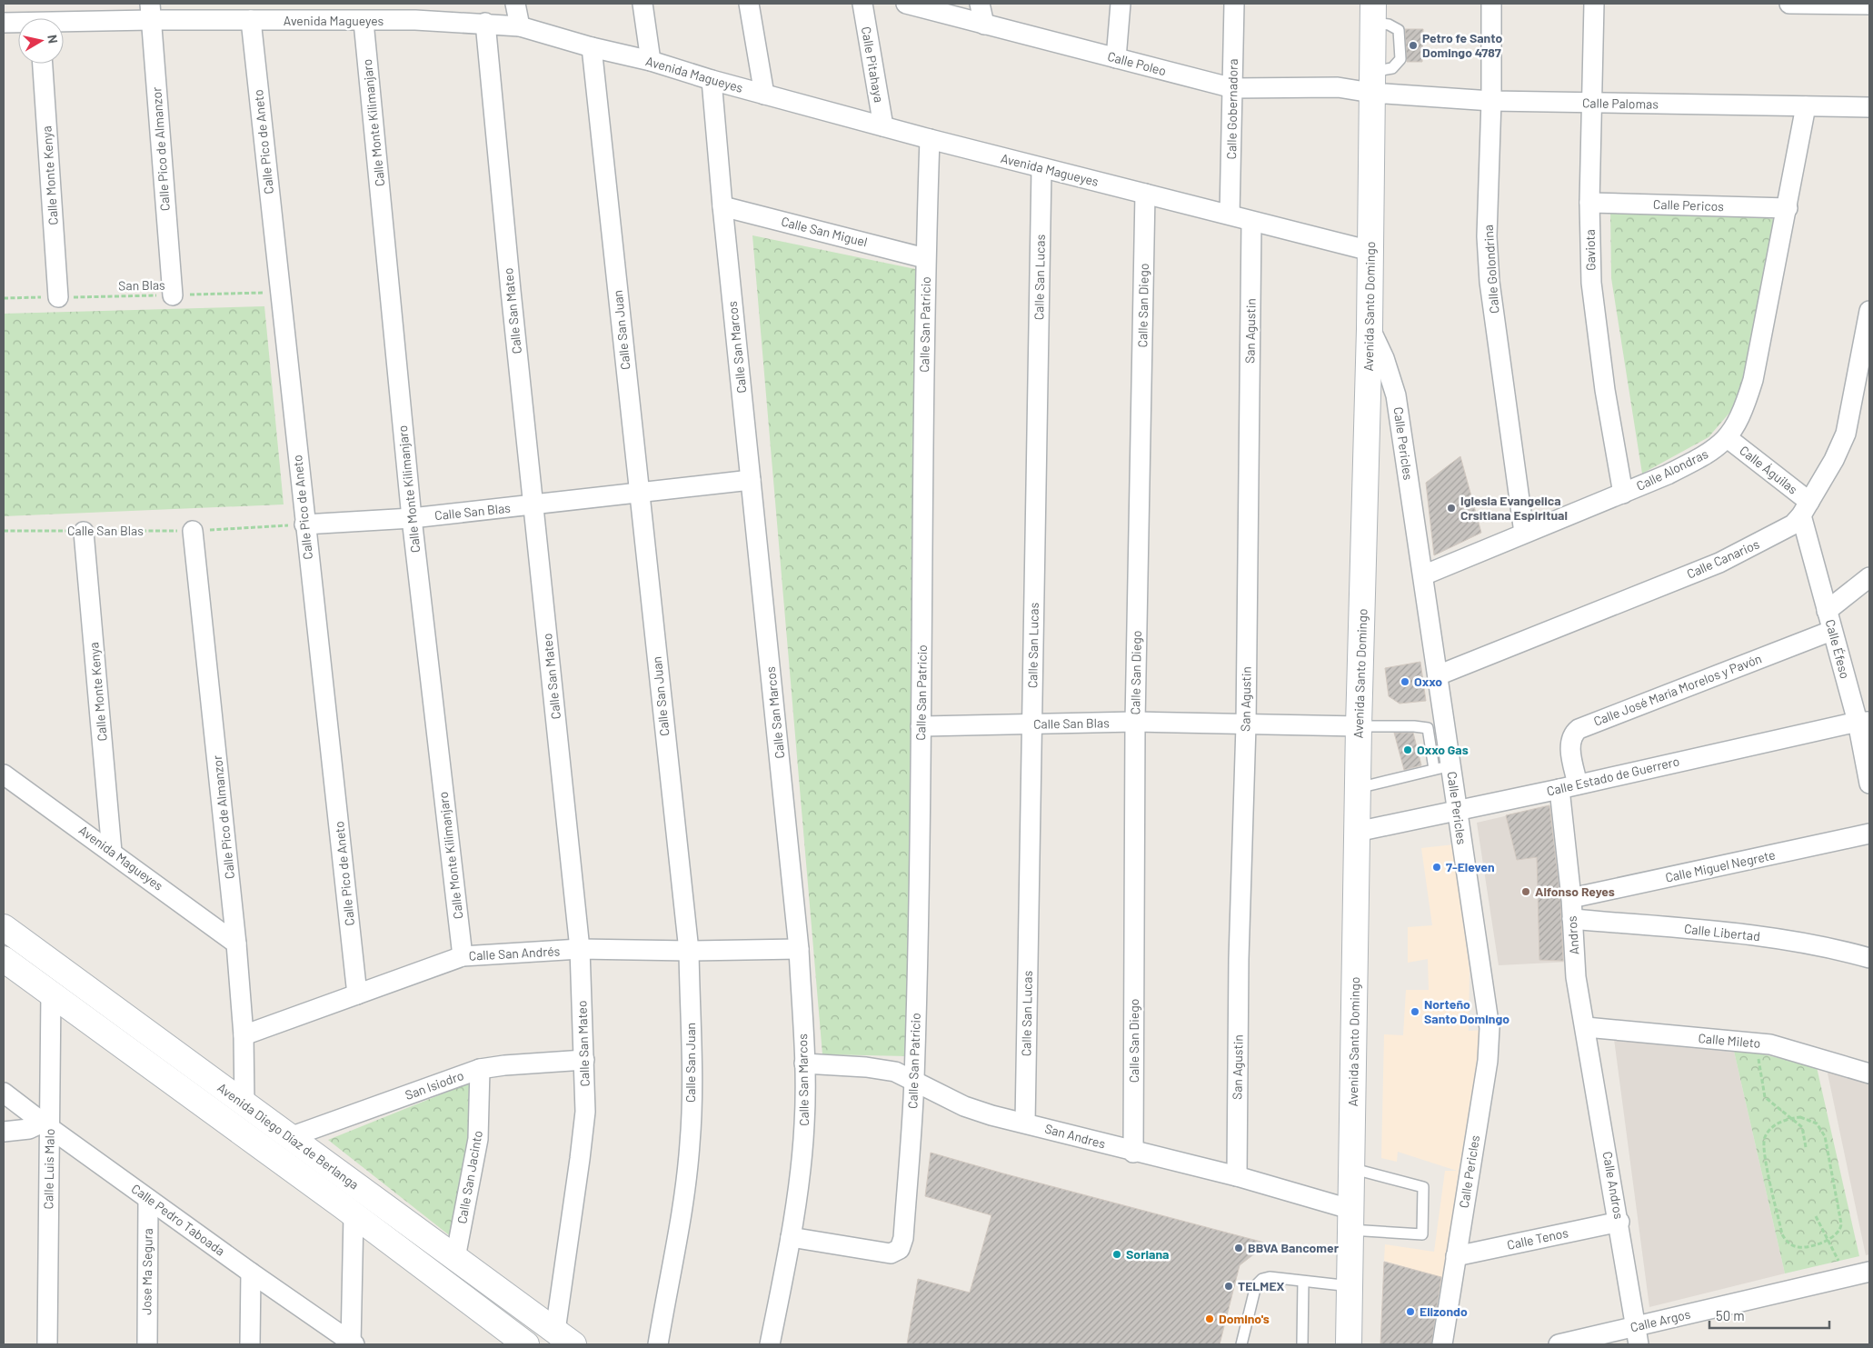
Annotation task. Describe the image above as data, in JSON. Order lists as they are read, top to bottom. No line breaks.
{"streets":{"main road":["Avenida Santo Domingo","Avenida Diego Díaz de Berlanga"],"street":["Avenida Magueyes","Calle Poleo","Calle Pitahaya","Calle Palomas","Calle Gobernadora","Calle Monte Kilimanjaro","Calle Pico de Aneto","Calle Pico de Almanzor","Calle Monte Kenya","Calle Pericos","Calle San Miguel","Gaviota","Calle Golondrina","Calle San Lucas","Calle San Diego","Calle San Mateo","Calle San Patricio","Calle San Juan","San Agustin","Calle San Marcos","Calle Pericles","Calle Alondras","Calle Águilas","Calle San Blas","Calle Canarios","Calle Éfeso","Calle José María Morelos y Pavón","Calle Estado de Guerrero","Calle Miguel Negrete","Calle Libertad","Andros","Calle San Andrés","Calle Mileto","San Isiodro","San Andres","Calle Luis Malo","Calle San Jacinto","Calle Andros","Calle Pedro Taboada","Calle Tenos","Jose Ma Segura","Calle Argos"],"path":["San Blas"]},"crossings":[["Avenida Magueyes","Calle Pitahaya"],["Avenida Magueyes","Calle Gobernadora"],["Avenida Magueyes","Calle Monte Kilimanjaro"],["Avenida Magueyes","Calle Pico de Aneto"],["Avenida Magueyes","Calle Pico de Almanzor"],["Avenida Magueyes","Calle Monte Kenya"],["Avenida Magueyes","Calle San Lucas"],["Avenida Magueyes","Calle San Diego"],["Avenida Magueyes","Avenida Santo Domingo"],["Avenida Magueyes","Calle San Mateo"],["Avenida Magueyes","Calle San Patricio"],["Avenida Magueyes","Calle San Juan"],["Avenida Magueyes","San Agustin"],["Avenida Magueyes","Calle San Marcos"],["Calle Poleo","Calle Palomas"],["Calle Poleo","Calle Gobernadora"],["Calle Poleo","Avenida Santo Domingo"],["Calle Palomas","Gaviota"],["Calle Palomas","Calle Golondrina"],["Calle Palomas","Avenida Santo Domingo"],["Calle Palomas","Calle Alondras"],["Calle Monte Kilimanjaro","Calle San Blas"],["Calle Monte Kilimanjaro","Calle San Andrés"],["Calle Pico de Aneto","San Blas"],["Calle Pico de Aneto","Calle San Blas"],["Calle Pico de Aneto","Calle San Andrés"],["Calle Pico de Almanzor","San Blas"],["Calle Pico de Almanzor","Calle San Blas"],["Calle Pico de Almanzor","Calle San Andrés"],["Calle Pico de Almanzor","Avenida Diego Díaz de Berlanga"],["Calle Monte Kenya","San Blas"],["Calle Monte Kenya","Calle San Blas"],["Calle Pericos","Gaviota"],["Calle Pericos","Calle Alondras"],["Calle San Miguel","Calle San Patricio"],["Calle San Miguel","Calle San Marcos"],["Gaviota","Calle Alondras"],["Calle Golondrina","Calle Alondras"],["Calle San Lucas","Calle San Blas"],["Calle San Lucas","San Andres"],["Calle San Diego","Calle San Blas"],["Calle San Diego","San Andres"],["Avenida Santo Domingo","Calle Pericles"],["Avenida Santo Domingo","Calle San Blas"],["Avenida Santo Domingo","Calle Estado de Guerrero"],["Avenida Santo Domingo","San Andres"],["Calle San Mateo","Calle San Blas"],["Calle San Mateo","Calle San Andrés"],["Calle San Mateo","San Isiodro"],["Calle San Mateo","Avenida Diego Díaz de Berlanga"],["Calle San Patricio","Calle San Marcos"],["Calle San Patricio","Calle San Blas"],["Calle San Patricio","San Andres"],["Calle San Juan","Calle San Blas"],["Calle San Juan","Calle San Andrés"],["San Agustin","Calle San Blas"],["San Agustin","San Andres"],["Calle San Marcos","Calle San Blas"],["Calle San Marcos","Calle San Andrés"],["Calle San Marcos","San Andres"],["Calle Pericles","Calle Alondras"],["Calle Pericles","Calle Canarios"],["Calle Pericles","Calle Estado de Guerrero"],["Calle Pericles","Calle Tenos"],["Calle Alondras","Calle Águilas"],["Calle Águilas","Calle Canarios"],["Calle Águilas","Calle Éfeso"],["Calle Canarios","Calle Éfeso"],["Calle Éfeso","Calle José María Morelos y Pavón"],["Calle Éfeso","Calle Estado de Guerrero"],["Calle José María Morelos y Pavón","Calle Estado de Guerrero"],["Calle José María Morelos y Pavón","Andros"],["Calle Estado de Guerrero","Andros"],["Calle Miguel Negrete","Andros"],["Calle Libertad","Andros"],["Andros","Calle Mileto"],["Andros","Calle Andros"],["Calle Mileto","Calle Andros"],["San Isiodro","Avenida Diego Díaz de Berlanga"],["San Isiodro","Calle San Jacinto"],["Avenida Diego Díaz de Berlanga","Calle Luis Malo"],["Avenida Diego Díaz de Berlanga","Calle San Jacinto"],["Calle Luis Malo","Calle Pedro Taboada"],["Calle Andros","Calle Tenos"],["Calle Andros","Calle Argos"],["Calle Pedro Taboada","Jose Ma Segura"]],"places":["Petro fe Santo Domingo 4787","Iglesia Evangelica Crsitiana Espiritual","Oxxo","Oxxo Gas","7-Eleven","Alfonso Reyes","Norteño Santo Domingo","BBVA Bancomer","Soriana","TELMEX","Elizondo","Domino's"],"scale_bar":"50 m","north":"right"}
